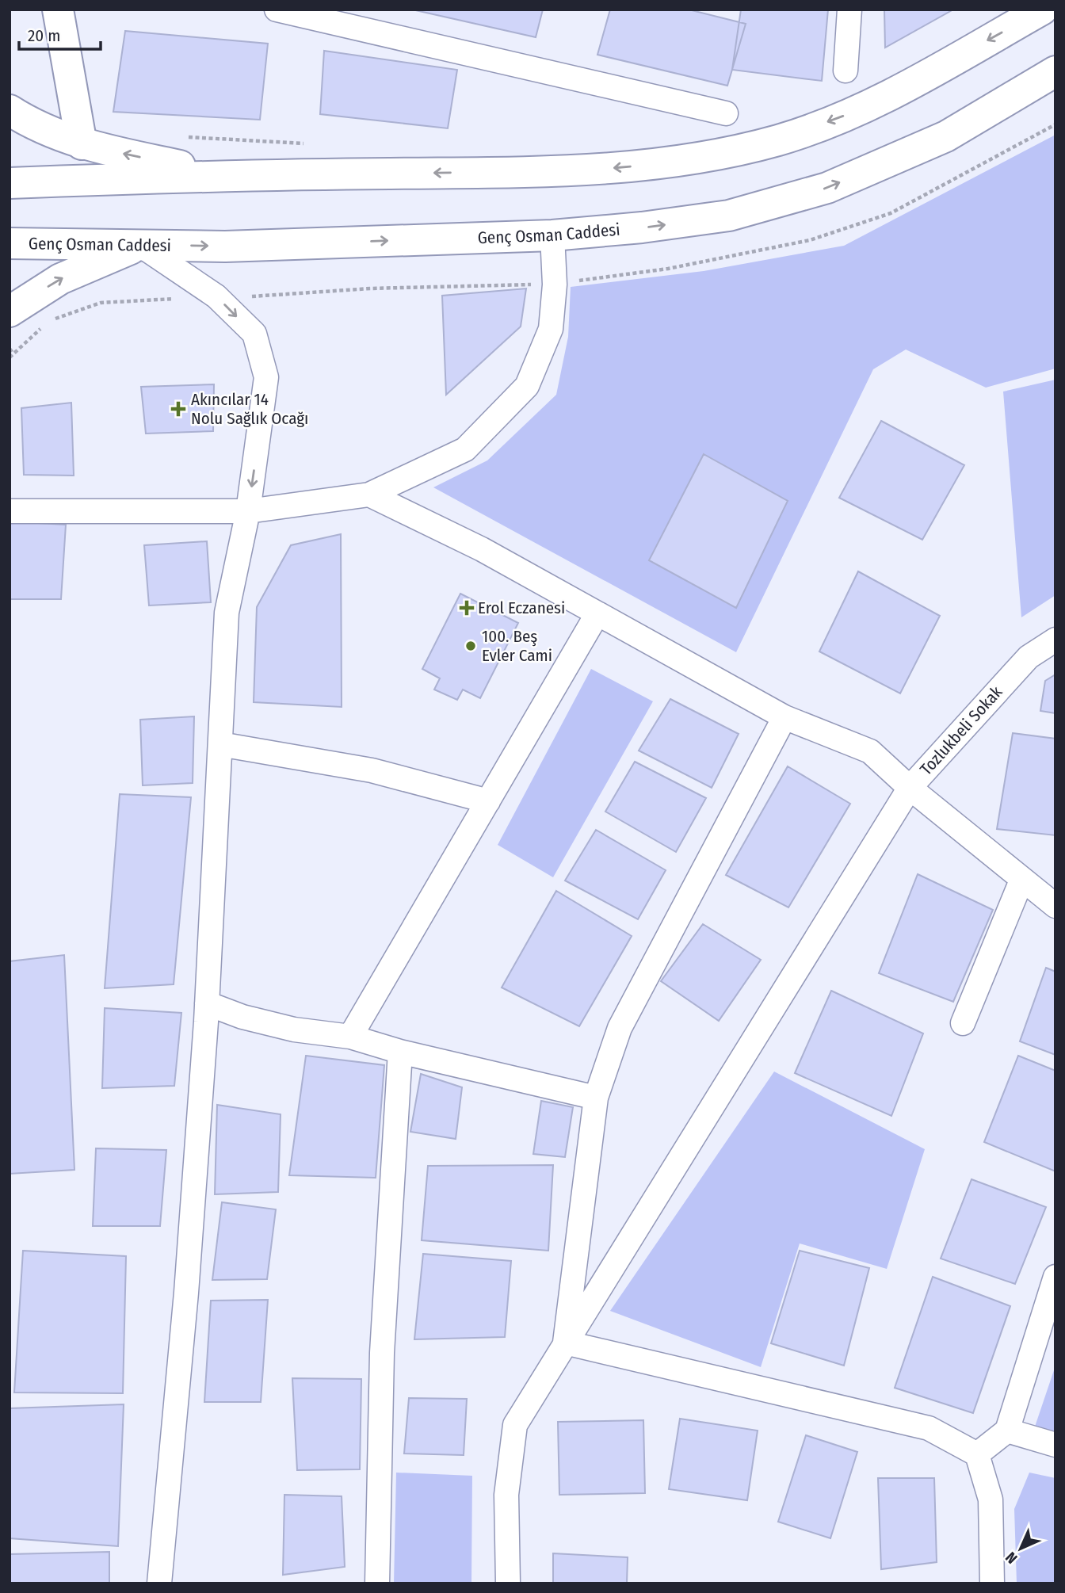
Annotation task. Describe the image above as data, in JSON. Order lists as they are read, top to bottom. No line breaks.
{"streets":{"main road":["Genç Osman Caddesi"],"street":["Tozlukbeli Sokak"]},"places":{"health":["Akıncılar 14 Nolu Sağlık Ocağı","Erol Eczanesi"],"other":["100. Beş Evler Cami"]},"scale_bar":"20 m","north":"bottom left"}
